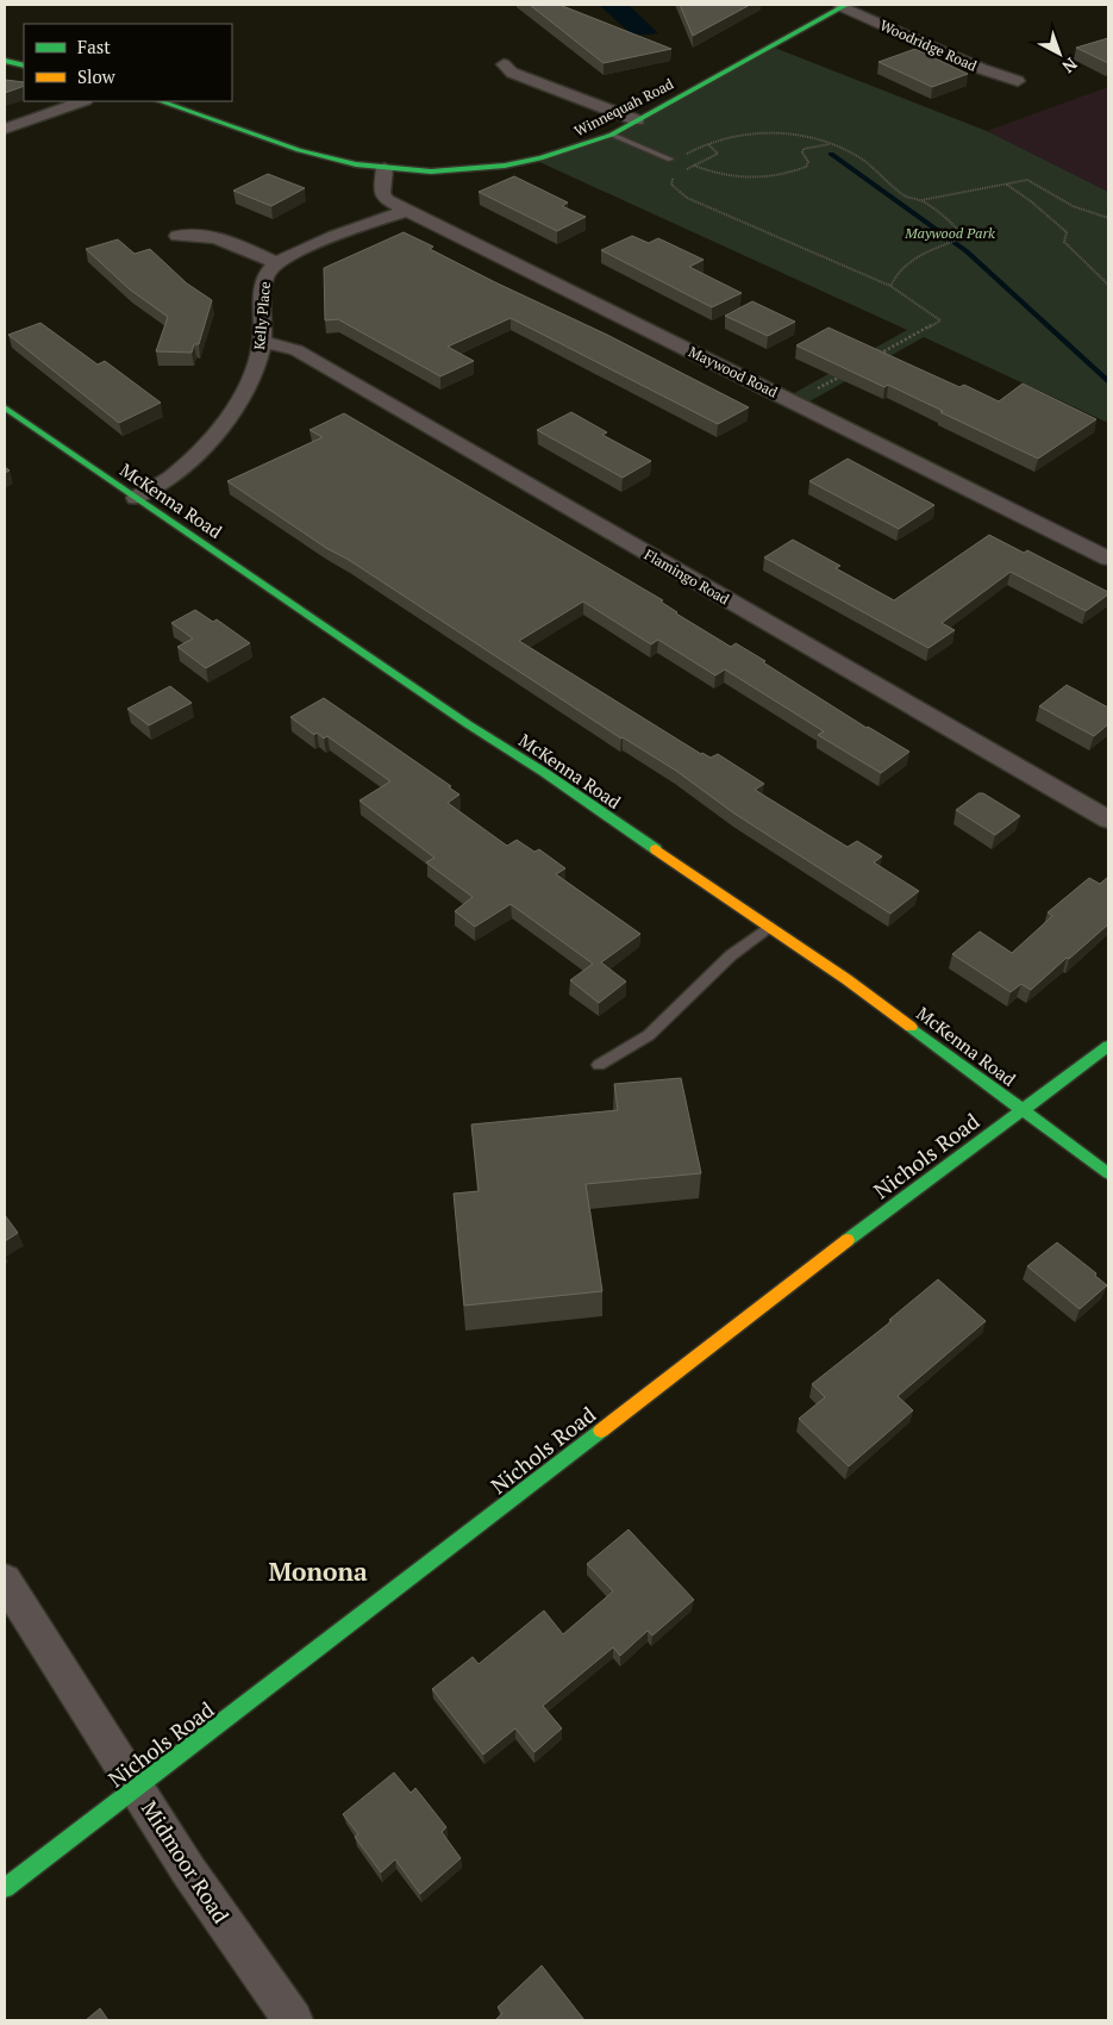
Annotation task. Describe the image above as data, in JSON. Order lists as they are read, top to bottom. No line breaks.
{"streets":{"street":["Woodridge Road","Winnequah Road","Kelly Place","Maywood Road","McKenna Road","Flamingo Road","Nichols Road","Midmoor Road"]},"crossings":[["Woodridge Road","Winnequah Road"],["Winnequah Road","Maywood Road"],["Kelly Place","Maywood Road"],["Kelly Place","McKenna Road"],["Kelly Place","Flamingo Road"],["McKenna Road","Nichols Road"],["Nichols Road","Midmoor Road"]],"districts":["Monona"],"parks":["Maywood Park"],"legend":["Fast","Slow"],"north":"bottom right"}
